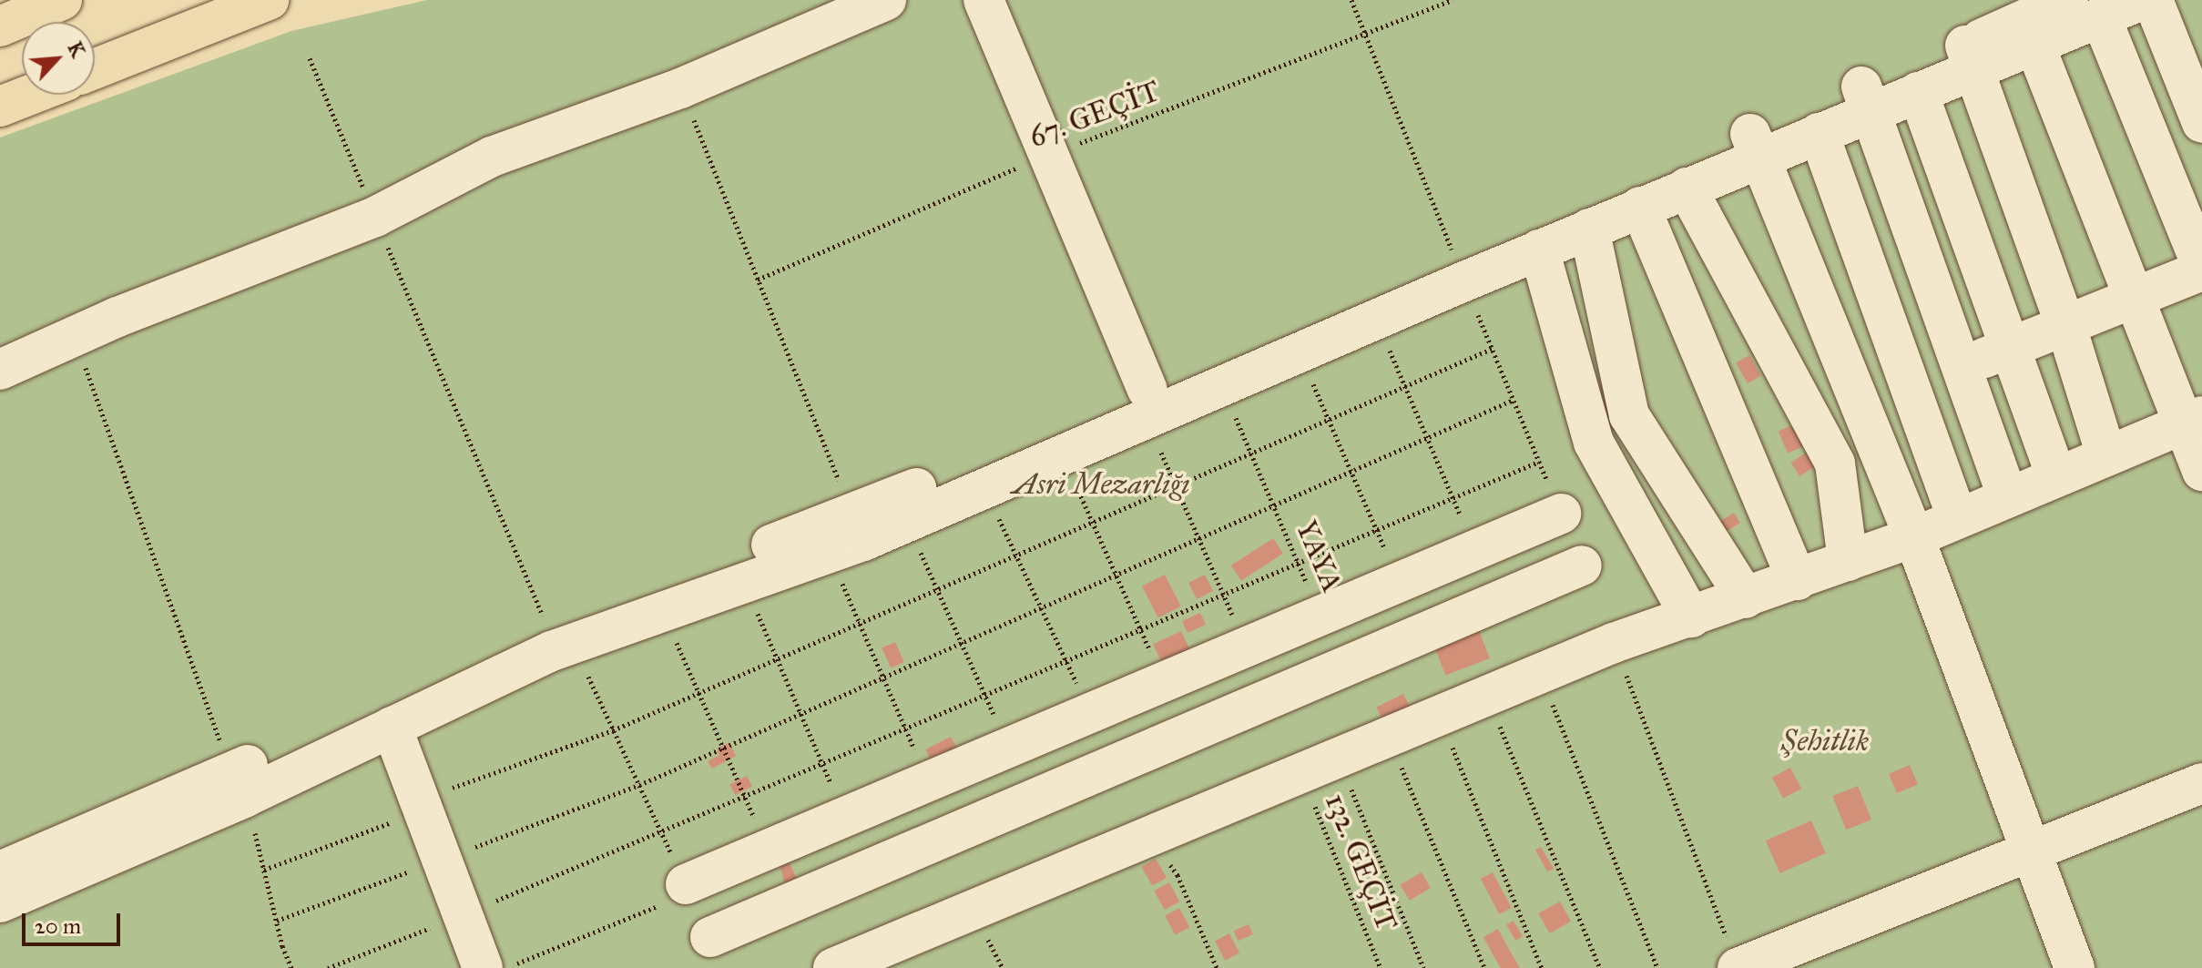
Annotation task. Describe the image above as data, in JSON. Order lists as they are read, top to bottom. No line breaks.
{"streets":{"path":["67. GEÇİT","YAYA","132. GEÇİT"]},"parks":["Asri Mezarlığı","Şehitlik"],"scale_bar":"20 m","north":"top right"}
